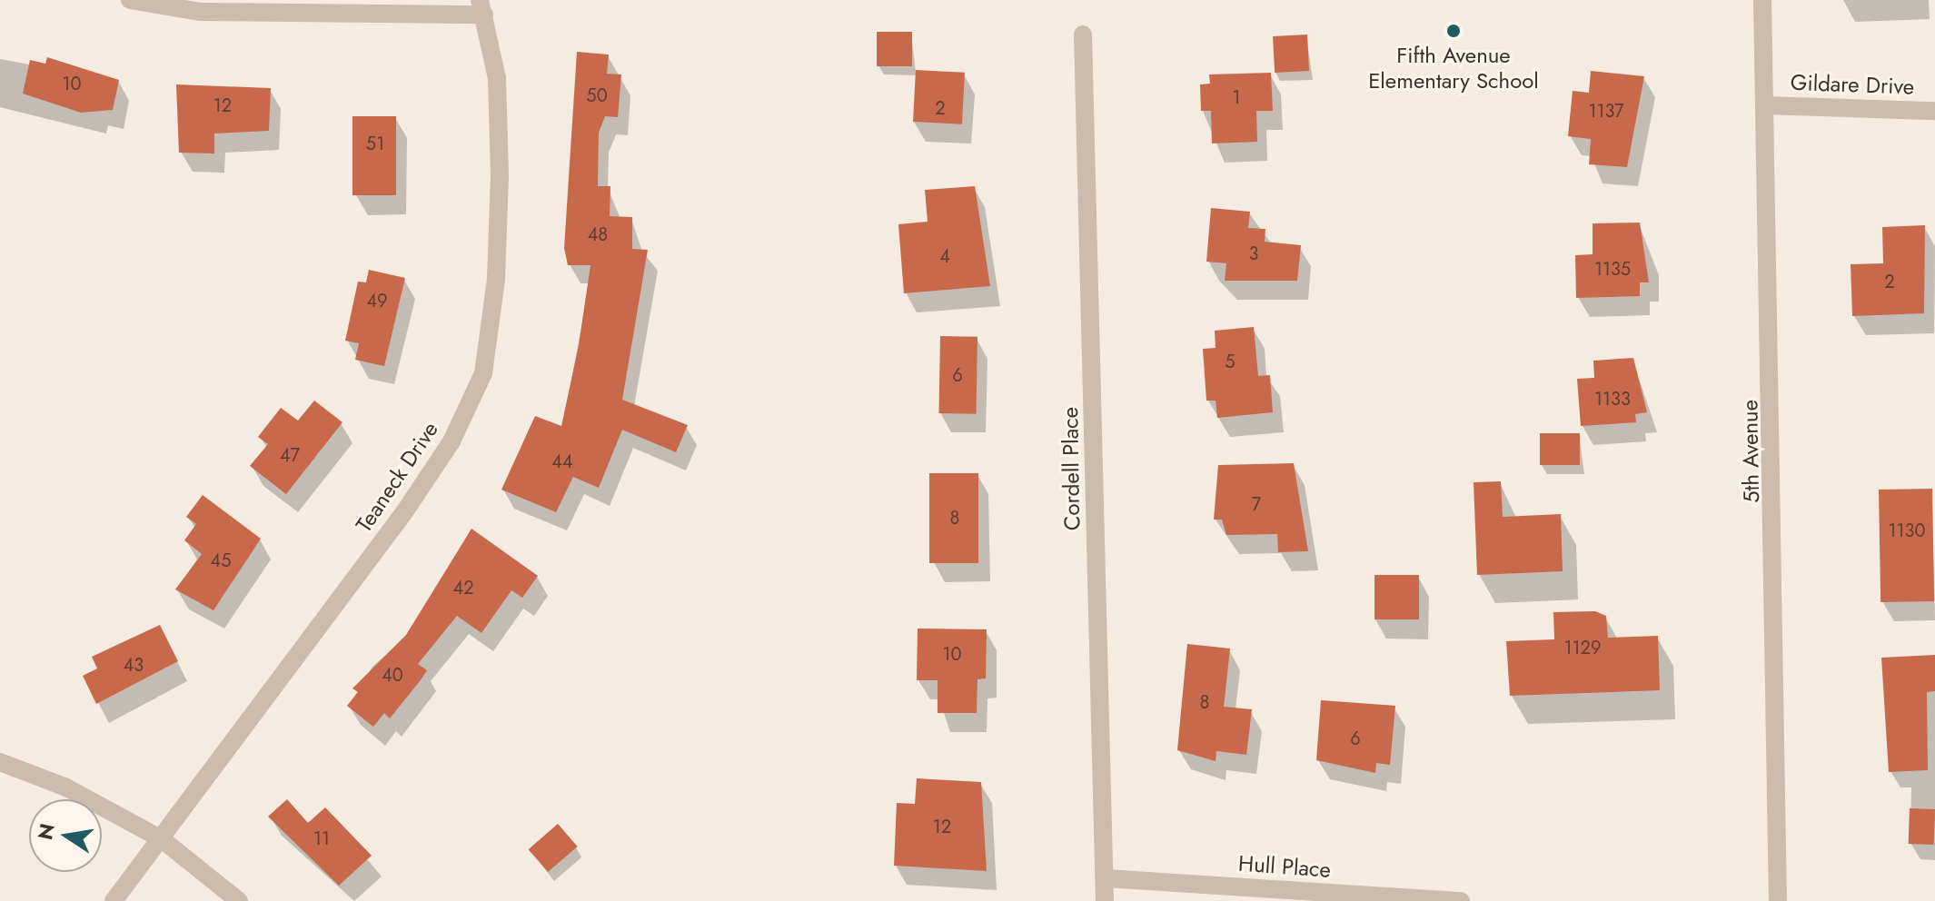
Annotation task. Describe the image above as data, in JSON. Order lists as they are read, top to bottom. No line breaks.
{"streets":{"street":["Gildare Drive","5th Avenue","Cordell Place","Teaneck Drive","Hull Place"]},"crossings":[["Gildare Drive","5th Avenue"],["Cordell Place","Hull Place"]],"places":["Fifth Avenue Elementary School"],"house_numbers":["10","50","1","12","2","1137","51","48","3","4","1135","2","49","5","6","1133","47","44","7","8","1130","45","42","1129","10","43","40","8","6","12","11"],"north":"left"}
